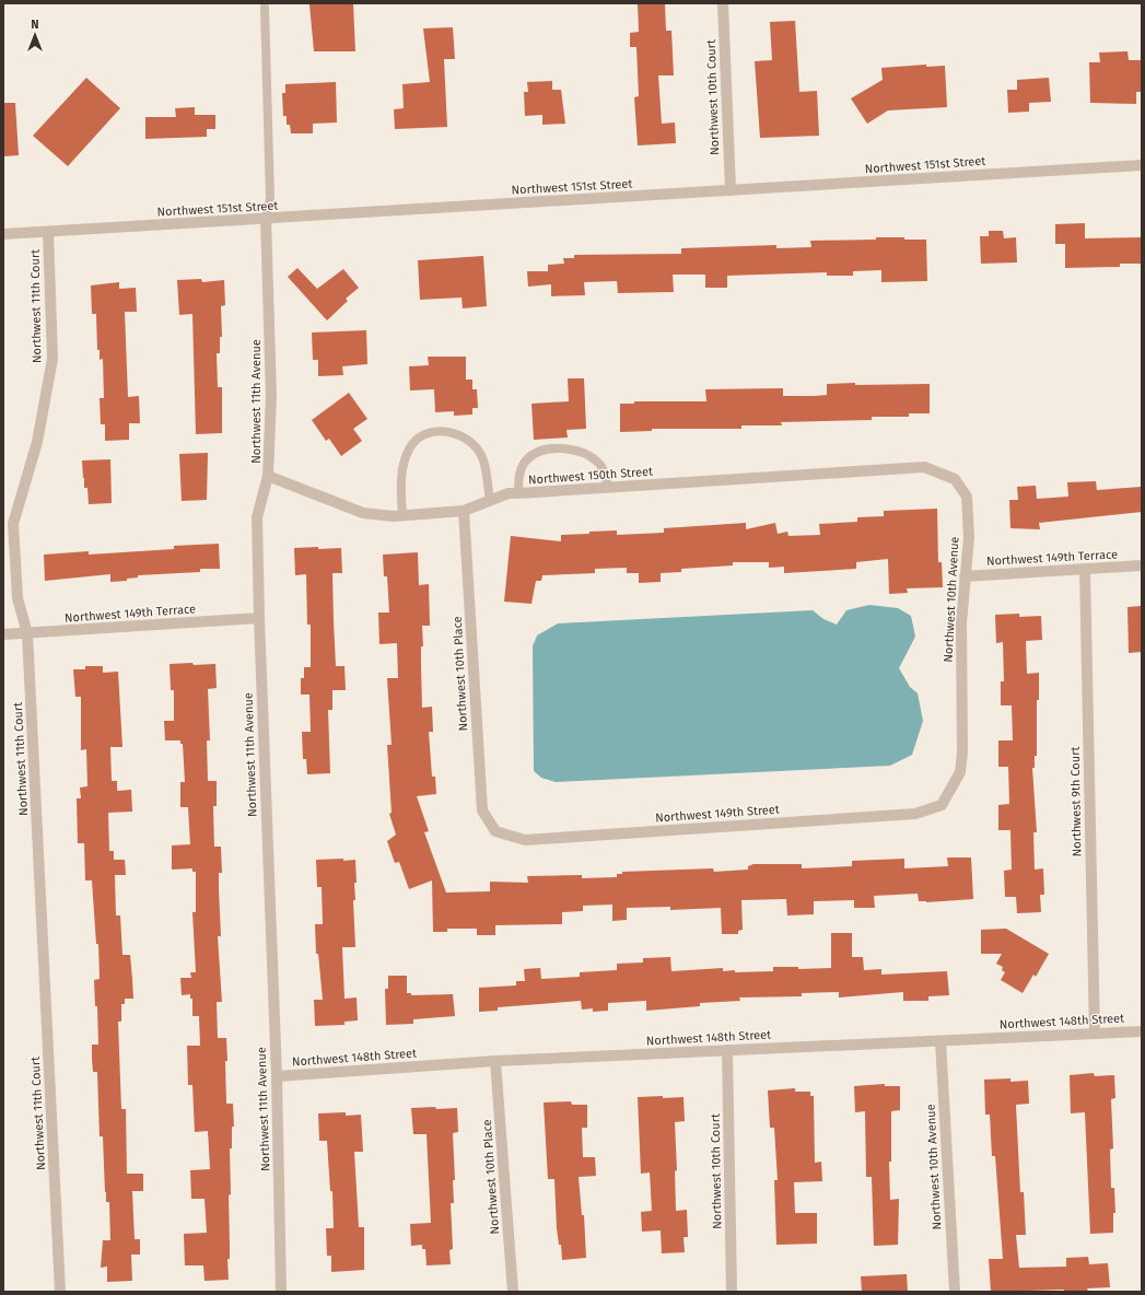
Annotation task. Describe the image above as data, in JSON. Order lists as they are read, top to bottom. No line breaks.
{"streets":{"street":["Northwest 10th Court","Northwest 151st Street","Northwest 11th Court","Northwest 11th Avenue","Northwest 150th Street","Northwest 149th Terrace","Northwest 10th Avenue","Northwest 10th Place","Northwest 9th Court","Northwest 149th Street","Northwest 148th Street"]},"crossings":[["Northwest 10th Court","Northwest 151st Street"],["Northwest 10th Court","Northwest 148th Street"],["Northwest 151st Street","Northwest 11th Court"],["Northwest 151st Street","Northwest 11th Avenue"],["Northwest 11th Court","Northwest 149th Terrace"],["Northwest 11th Avenue","Northwest 150th Street"],["Northwest 11th Avenue","Northwest 149th Terrace"],["Northwest 11th Avenue","Northwest 148th Street"],["Northwest 150th Street","Northwest 10th Avenue"],["Northwest 150th Street","Northwest 10th Place"],["Northwest 149th Terrace","Northwest 10th Avenue"],["Northwest 149th Terrace","Northwest 9th Court"],["Northwest 10th Avenue","Northwest 149th Street"],["Northwest 10th Avenue","Northwest 148th Street"],["Northwest 10th Place","Northwest 149th Street"],["Northwest 10th Place","Northwest 148th Street"],["Northwest 9th Court","Northwest 148th Street"]],"north":"top"}
